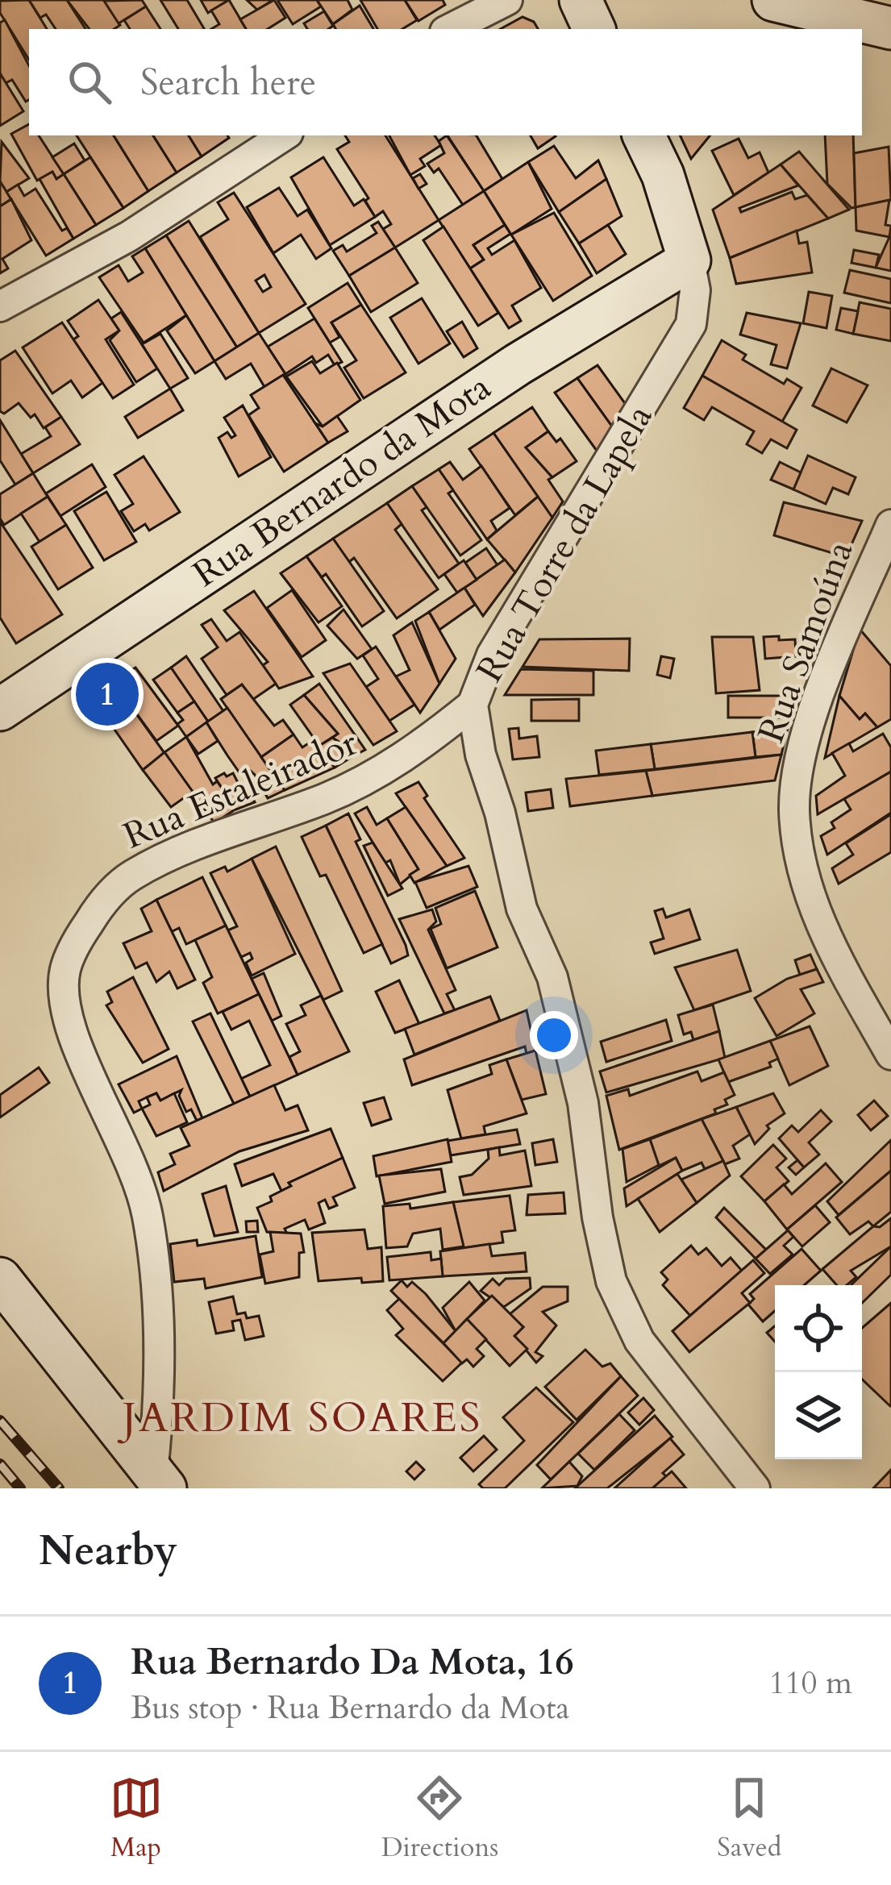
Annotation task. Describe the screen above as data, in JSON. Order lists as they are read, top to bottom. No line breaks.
{"streets":{"street":["Rua Bernardo da Mota","Rua Torre da Lapela","Rua Samoúna","Rua Estaleirador"]},"crossings":[["Rua Bernardo da Mota","Rua Torre da Lapela"],["Rua Torre da Lapela","Rua Estaleirador"]],"districts":["JARDIM SOARES"],"page":{"search":"Search here","pins":"1","heading":"Nearby","list":[{"mark":"1","name":"Rua Bernardo Da Mota, 16","note":"Bus stop · Rua Bernardo da Mota","value":"110 m"}],"nav":["Map","Directions","Saved"]}}
